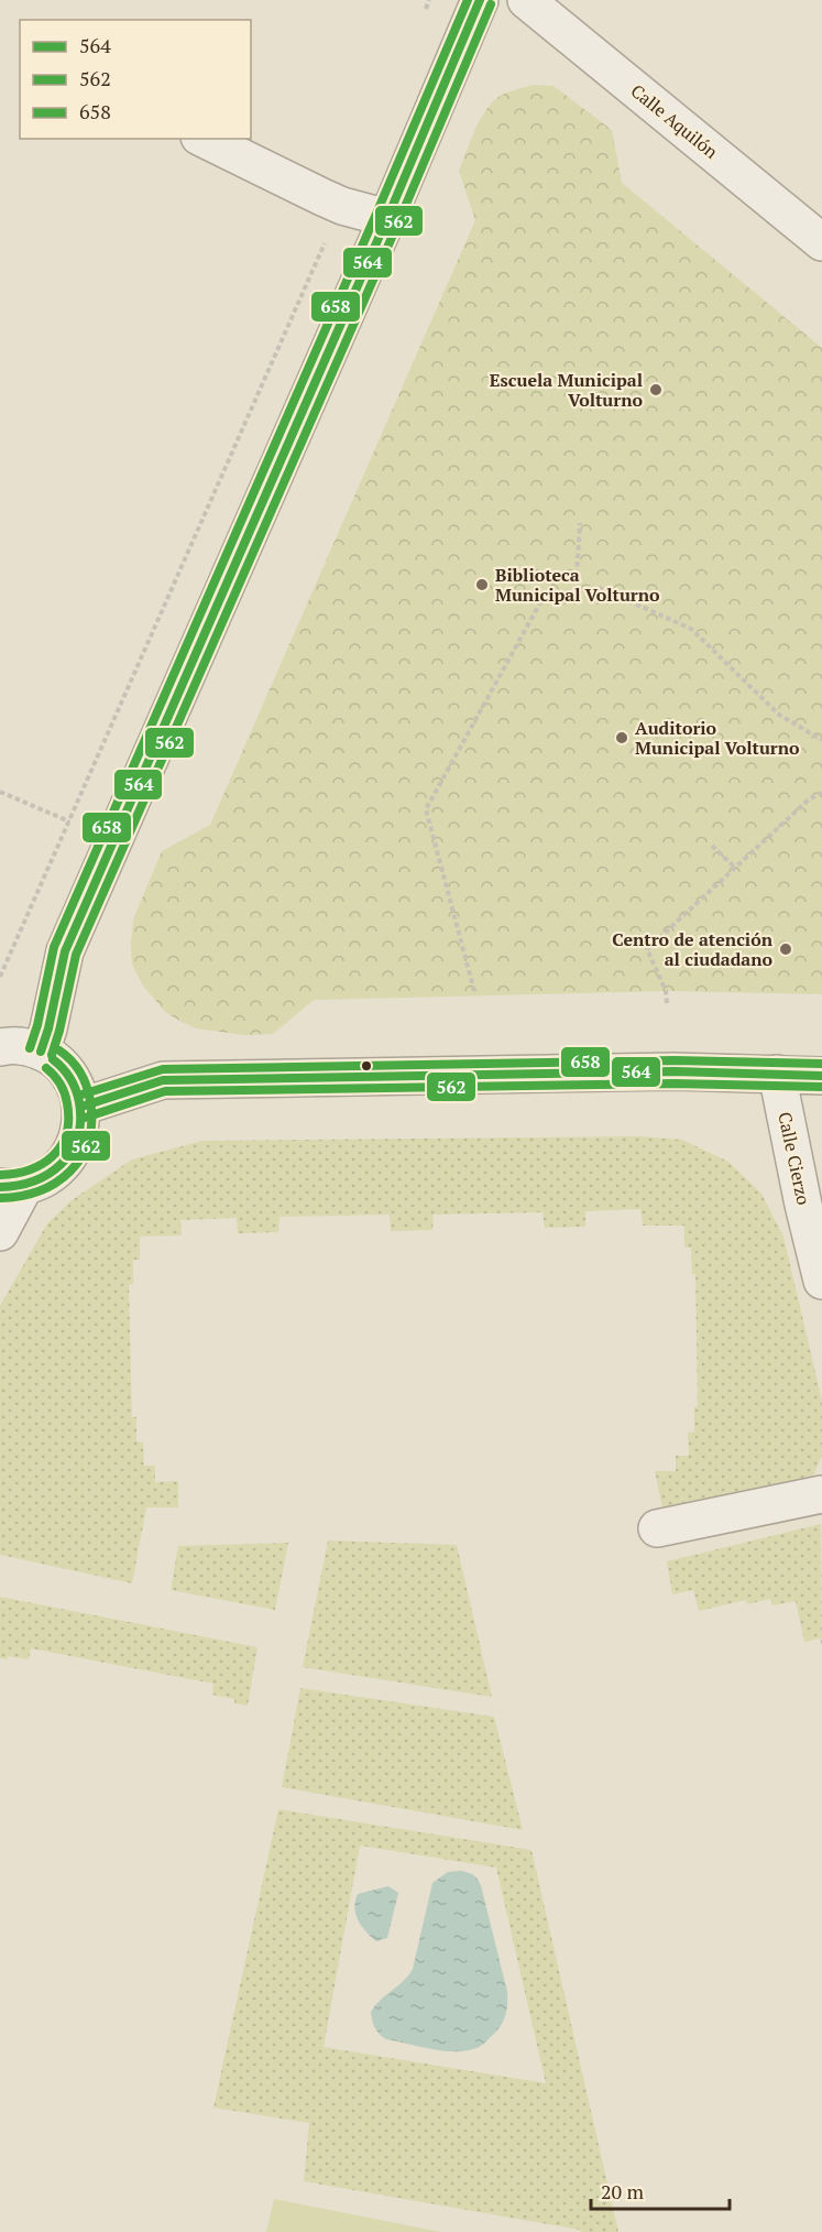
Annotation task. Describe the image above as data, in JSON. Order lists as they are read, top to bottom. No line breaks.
{"streets":{"street":["Calle Aquilón","Calle Cierzo"]},"places":["Escuela Municipal Volturno","Biblioteca Municipal Volturno","Auditorio Municipal Volturno","Centro de atención al ciudadano"],"lines":["transit line 564","transit line 658","transit line 562"],"legend":["564","562","658"],"scale_bar":"20 m"}
